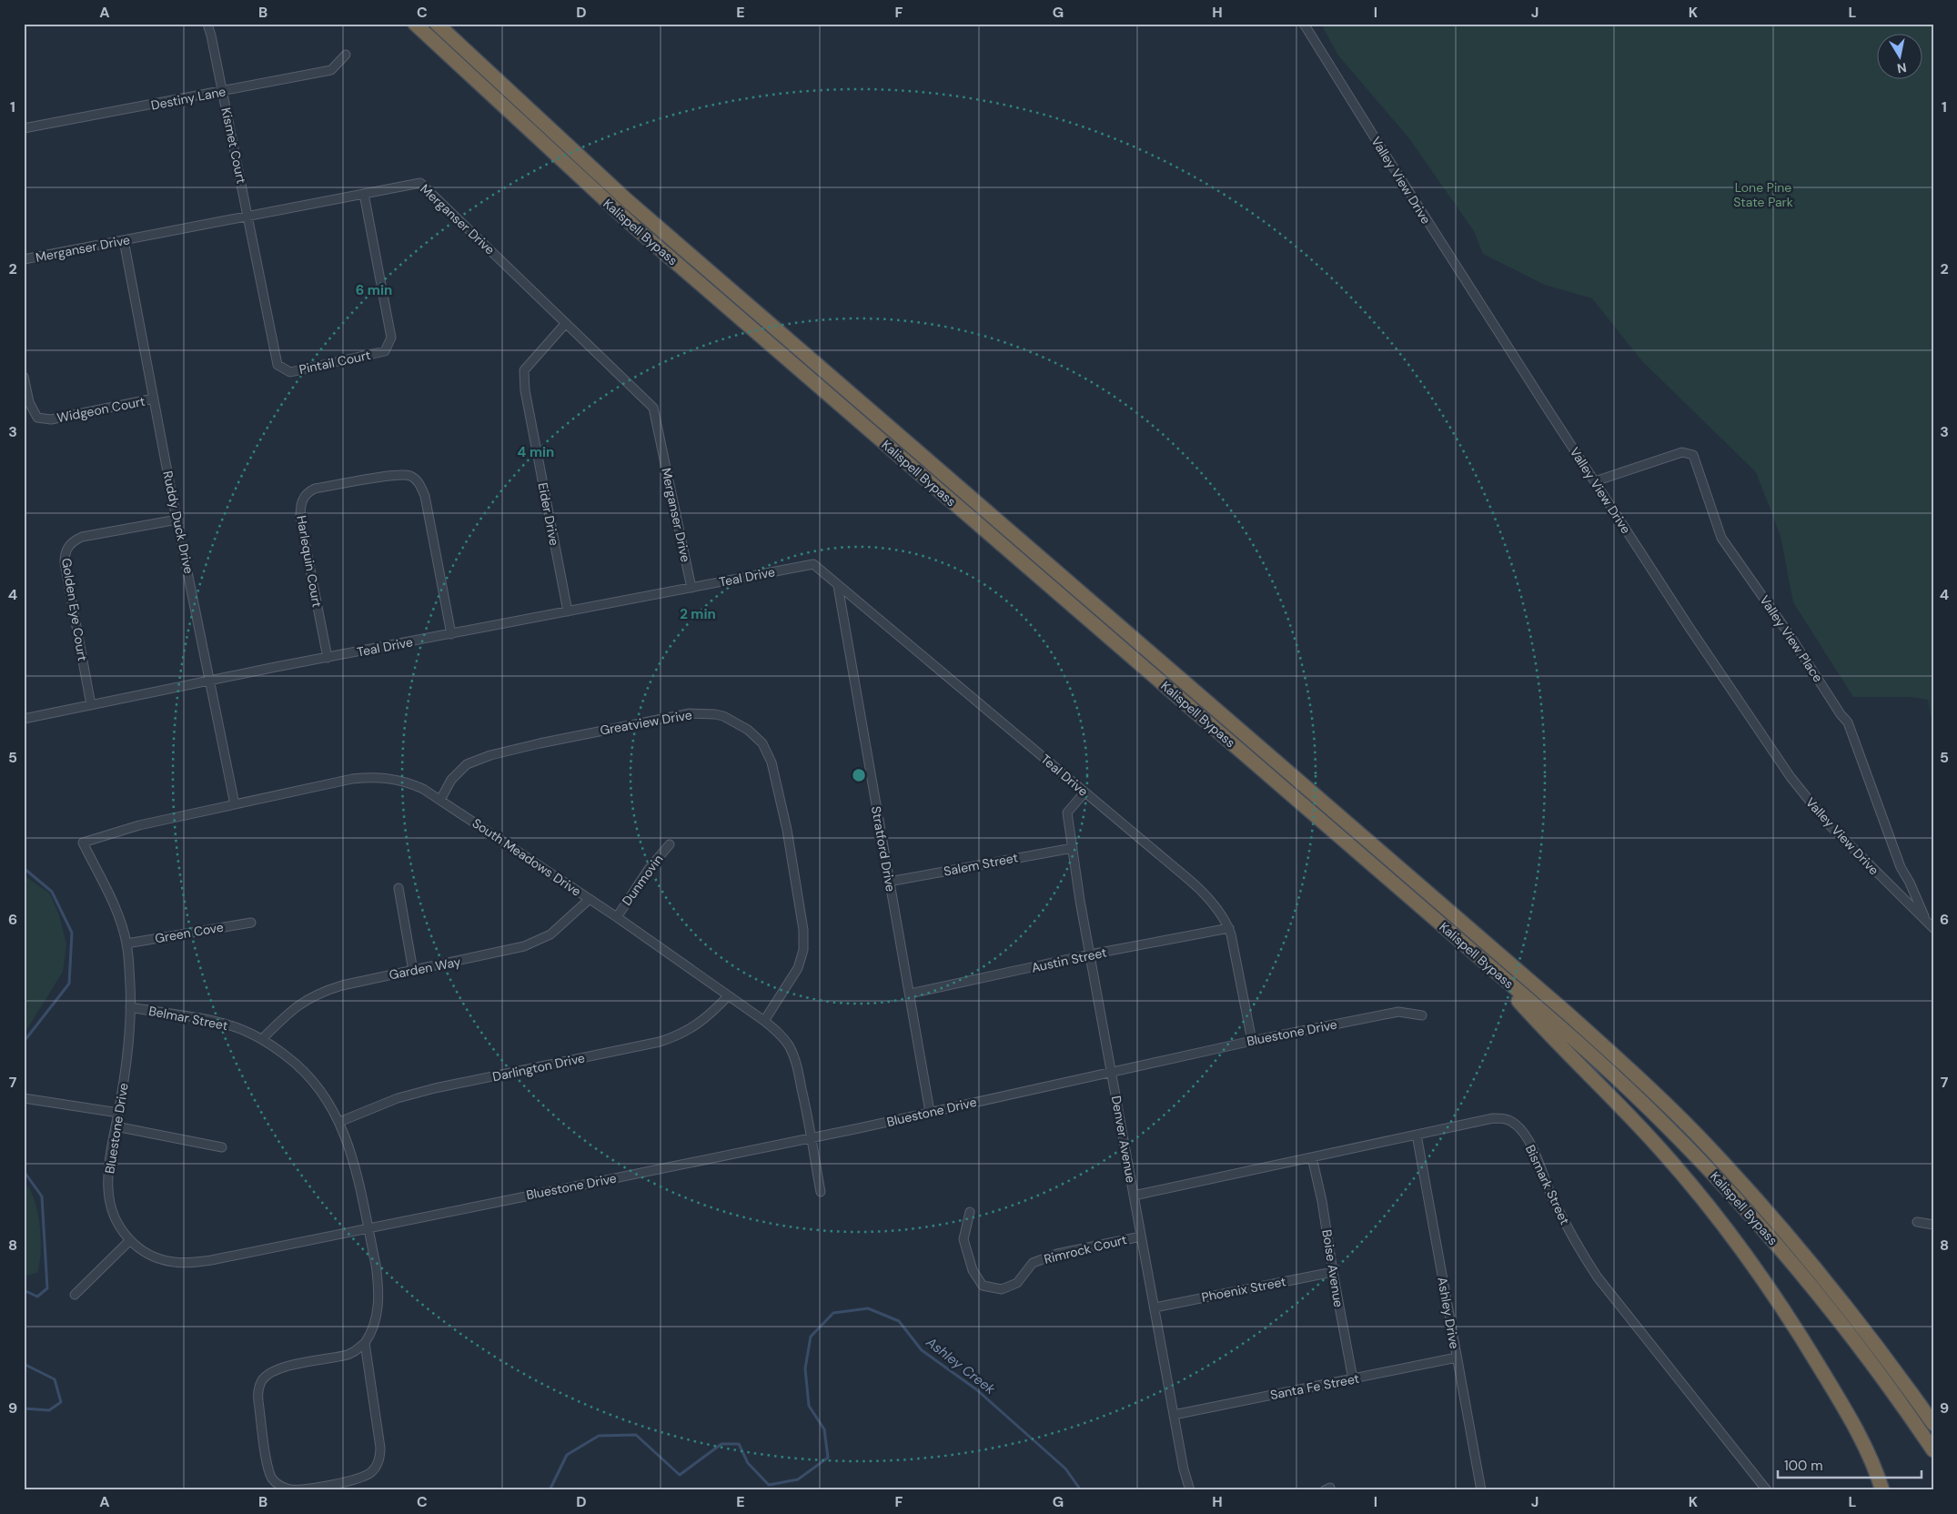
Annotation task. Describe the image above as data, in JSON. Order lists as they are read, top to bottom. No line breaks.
{"streets":{"highway":["Kalispell Bypass"],"street":["Destiny Lane","Kismet Court","Valley View Drive","Merganser Drive","Pintail Court","Widgeon Court","Eider Drive","Ruddy Duck Drive","Harlequin Court","Teal Drive","Golden Eye Court","Valley View Place","Greatview Drive","Stratford Drive","South Meadows Drive","Salem Street","Dunmovin","Green Cove","Austin Street","Garden Way","Belmar Street","Bluestone Drive","Darlington Drive","Denver Avenue","Bismark Street","Rimrock Court","Boise Avenue","Phoenix Street","Ashley Drive","Santa Fe Street"]},"crossings":[["Destiny Lane","Kismet Court"],["Kismet Court","Merganser Drive"],["Kismet Court","Pintail Court"],["Valley View Drive","Valley View Place"],["Merganser Drive","Pintail Court"],["Merganser Drive","Eider Drive"],["Merganser Drive","Ruddy Duck Drive"],["Merganser Drive","Teal Drive"],["Widgeon Court","Ruddy Duck Drive"],["Eider Drive","Teal Drive"],["Ruddy Duck Drive","Teal Drive"],["Ruddy Duck Drive","Golden Eye Court"],["Ruddy Duck Drive","South Meadows Drive"],["Harlequin Court","Teal Drive"],["Teal Drive","Golden Eye Court"],["Teal Drive","Stratford Drive"],["Teal Drive","Austin Street"],["Teal Drive","Bluestone Drive"],["Teal Drive","Denver Avenue"],["Greatview Drive","South Meadows Drive"],["Stratford Drive","Salem Street"],["Stratford Drive","Austin Street"],["Stratford Drive","Bluestone Drive"],["South Meadows Drive","Dunmovin"],["South Meadows Drive","Garden Way"],["South Meadows Drive","Bluestone Drive"],["South Meadows Drive","Darlington Drive"],["Salem Street","Denver Avenue"],["Green Cove","Bluestone Drive"],["Austin Street","Denver Avenue"],["Garden Way","Belmar Street"],["Belmar Street","Bluestone Drive"],["Belmar Street","Darlington Drive"],["Bluestone Drive","Denver Avenue"],["Denver Avenue","Bismark Street"],["Denver Avenue","Rimrock Court"],["Denver Avenue","Phoenix Street"],["Denver Avenue","Santa Fe Street"],["Bismark Street","Boise Avenue"],["Bismark Street","Ashley Drive"],["Boise Avenue","Phoenix Street"],["Boise Avenue","Santa Fe Street"],["Ashley Drive","Santa Fe Street"]],"water":["Ashley Creek"],"parks":["Lone Pine State Park"],"scale_bar":"100 m","north":"bottom","grid":{"columns":["A","B","C","D","E","F","G","H","I","J","K","L"],"rows":["1","2","3","4","5","6","7","8","9"]},"rings":["6 min","4 min","2 min"]}
